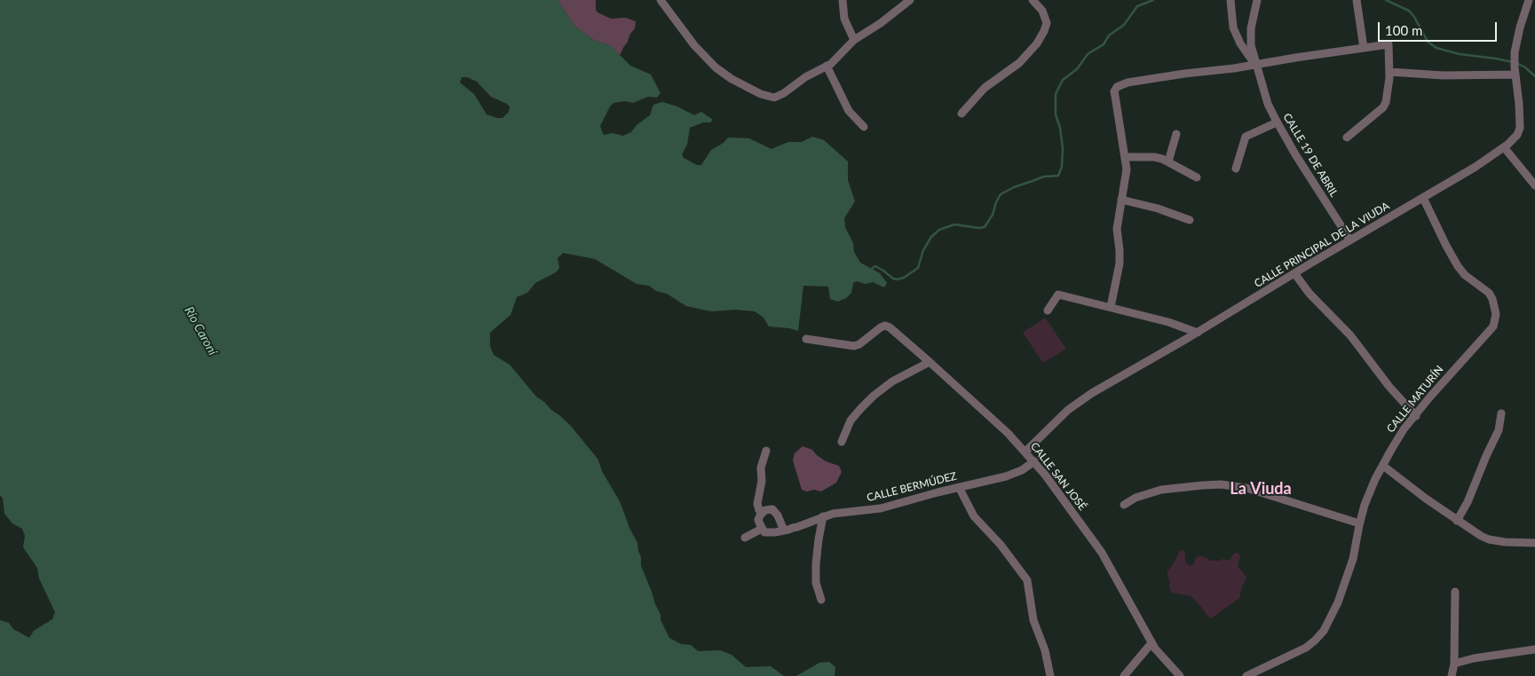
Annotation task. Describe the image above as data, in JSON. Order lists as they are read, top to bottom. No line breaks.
{"streets":{"street":["CALLE 19 DE ABRIL","CALLE PRINCIPAL DE LA VIUDA","CALLE MATURÍN","CALLE SAN JOSÉ","CALLE BERMÚDEZ"]},"crossings":[["CALLE 19 DE ABRIL","CALLE PRINCIPAL DE LA VIUDA"],["CALLE PRINCIPAL DE LA VIUDA","CALLE MATURÍN"],["CALLE PRINCIPAL DE LA VIUDA","CALLE SAN JOSÉ"],["CALLE SAN JOSÉ","CALLE BERMÚDEZ"]],"districts":["La Viuda"],"water":["Río Caroní"],"scale_bar":"100 m"}
